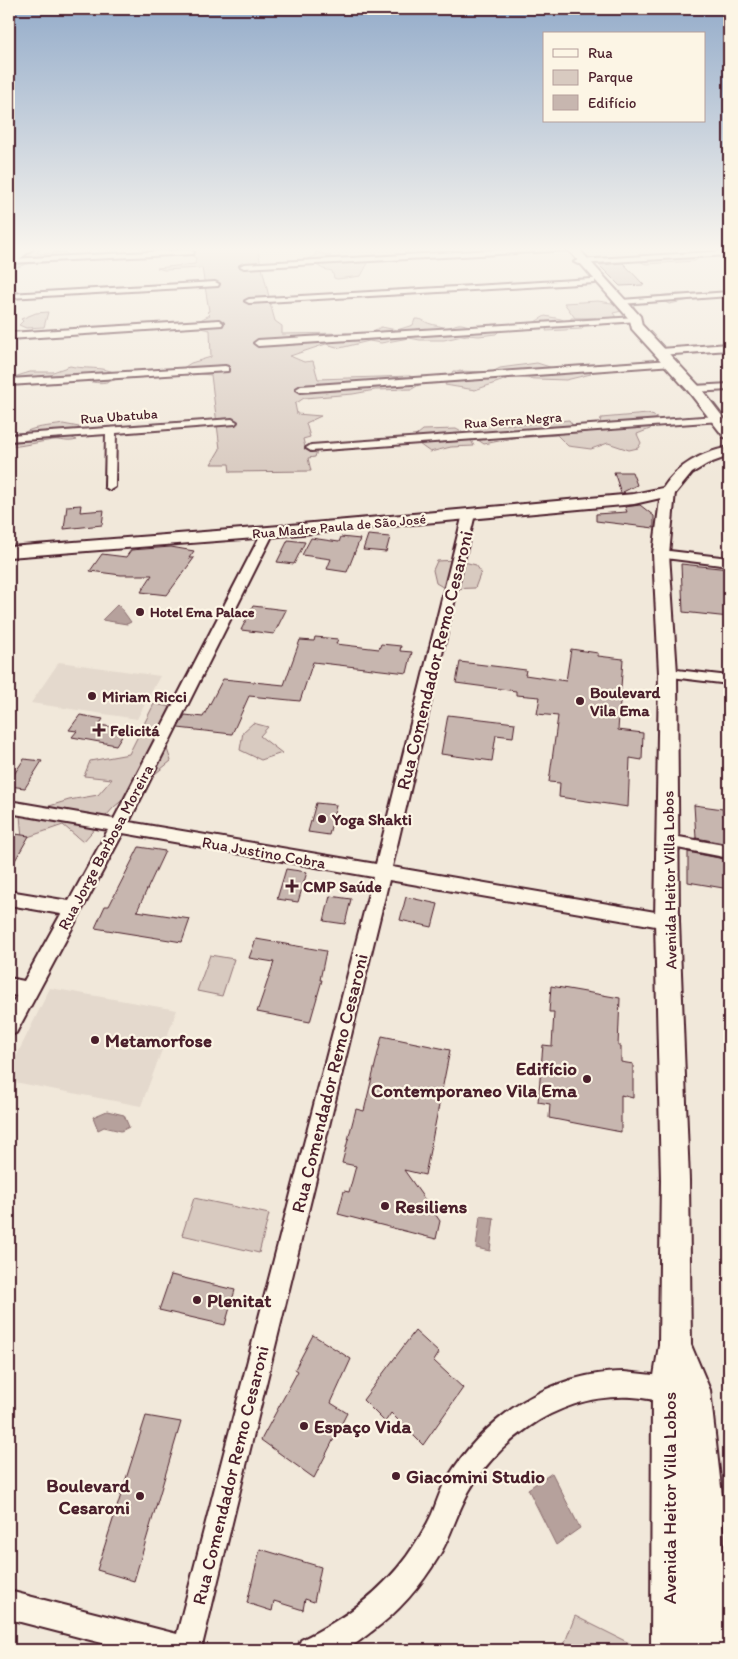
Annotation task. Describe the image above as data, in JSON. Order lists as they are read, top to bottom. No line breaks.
{"streets":{"main road":["Rua Madre Paula de São José","Avenida Heitor Villa Lobos"],"street":["Rua Ubatuba","Rua Serra Negra","Rua Comendador Remo Cesaroni","Rua Jorge Barbosa Moreira","Rua Justino Cobra"]},"crossings":[["Rua Madre Paula de São José","Rua Comendador Remo Cesaroni"],["Rua Madre Paula de São José","Rua Jorge Barbosa Moreira"],["Rua Madre Paula de São José","Avenida Heitor Villa Lobos"],["Rua Comendador Remo Cesaroni","Rua Justino Cobra"],["Rua Jorge Barbosa Moreira","Rua Justino Cobra"],["Rua Justino Cobra","Avenida Heitor Villa Lobos"]],"places":{"other":["Hotel Ema Palace","Miriam Ricci","Boulevard Vila Ema","Yoga Shakti","Metamorfose","Edifício Contemporaneo Vila Ema","Resiliens","Plenitat","Espaço Vida","Giacomini Studio","Boulevard Cesaroni"],"health":["Felicitá","CMP Saúde"]},"legend":["Rua","Parque","Edifício"]}
